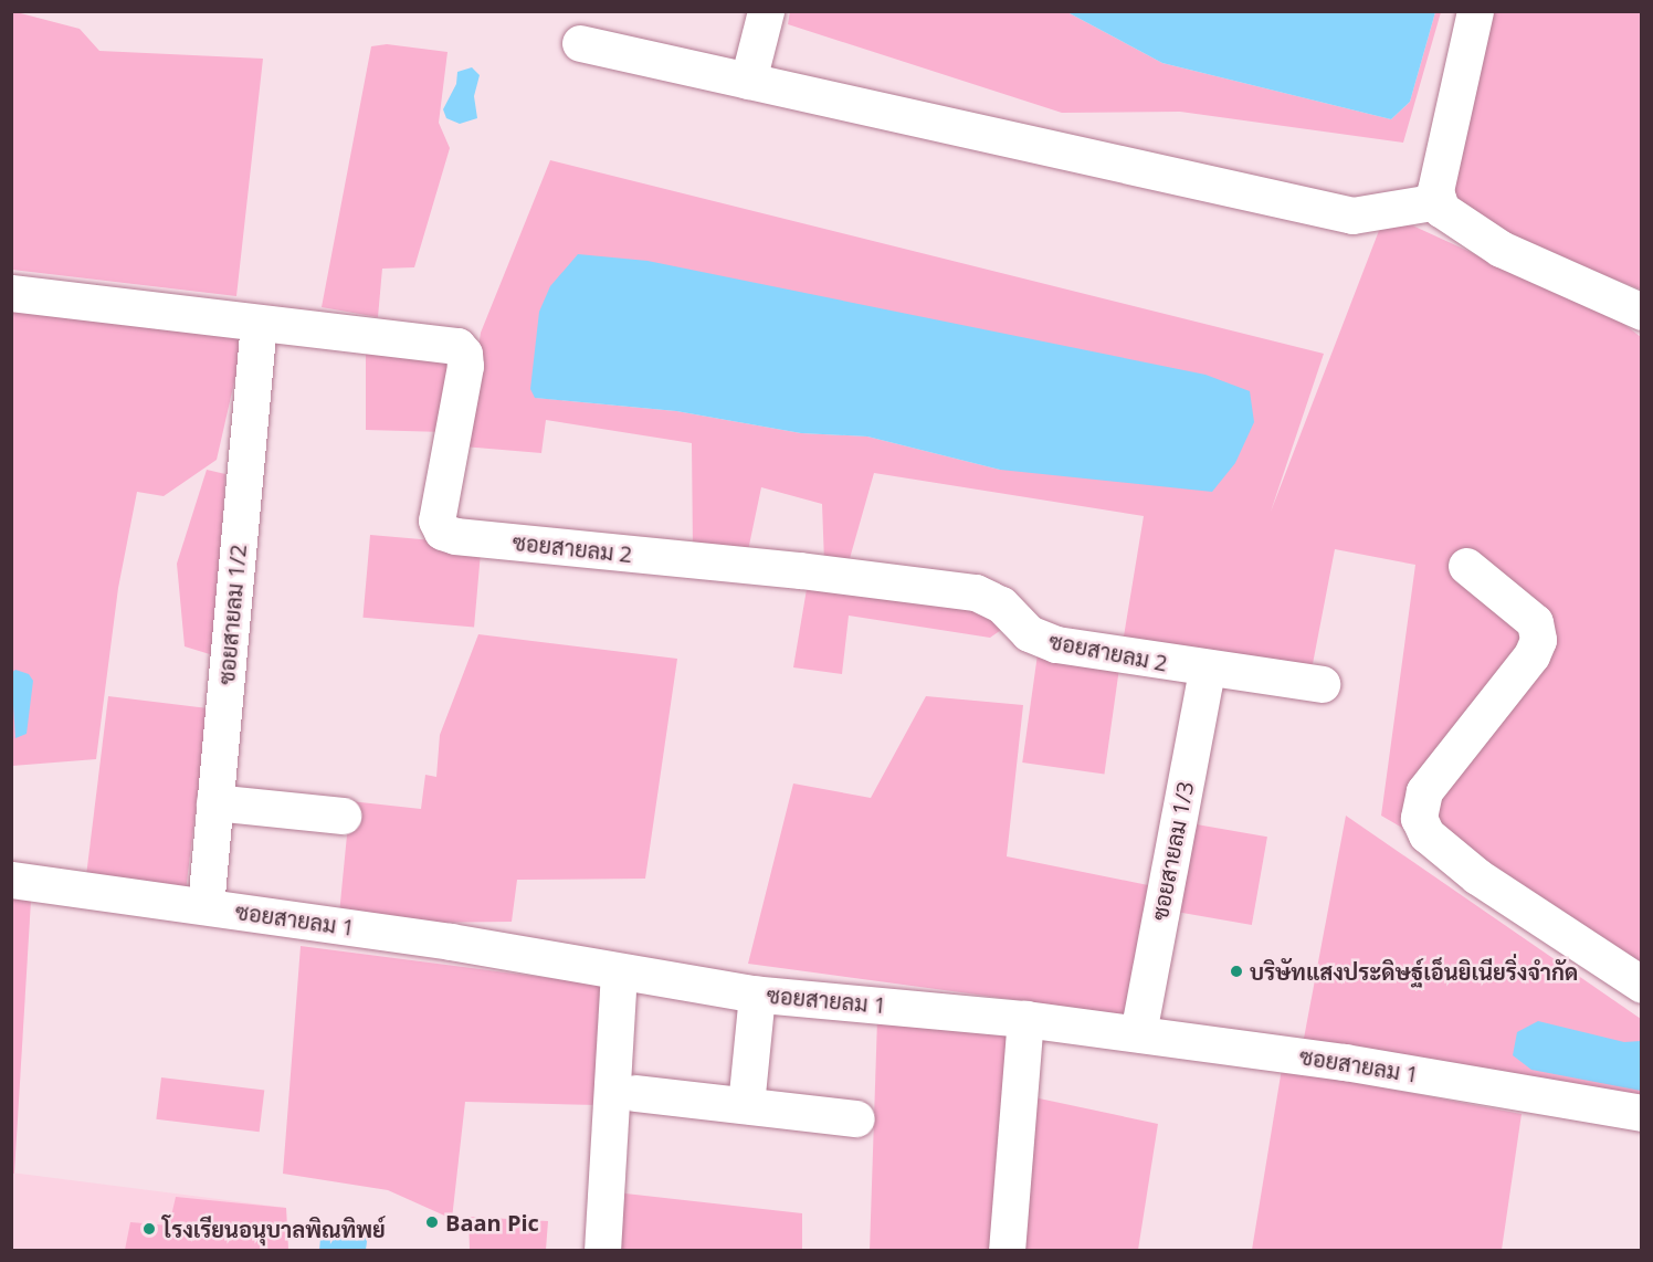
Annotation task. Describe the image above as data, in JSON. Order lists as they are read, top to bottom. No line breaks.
{"streets":{"street":["ซอยสายลม 2","ซอยสายลม 1/2","ซอยสายลม 1/3","ซอยสายลม 1"]},"crossings":[["ซอยสายลม 2","ซอยสายลม 1/2"],["ซอยสายลม 2","ซอยสายลม 1/3"],["ซอยสายลม 1/2","ซอยสายลม 1"],["ซอยสายลม 1/3","ซอยสายลม 1"]],"places":["บริษัทแสงประดิษฐ์เอ็นยิเนียริ่งจำกัด","Baan Pic","โรงเรียนอนุบาลพิณทิพย์"]}
